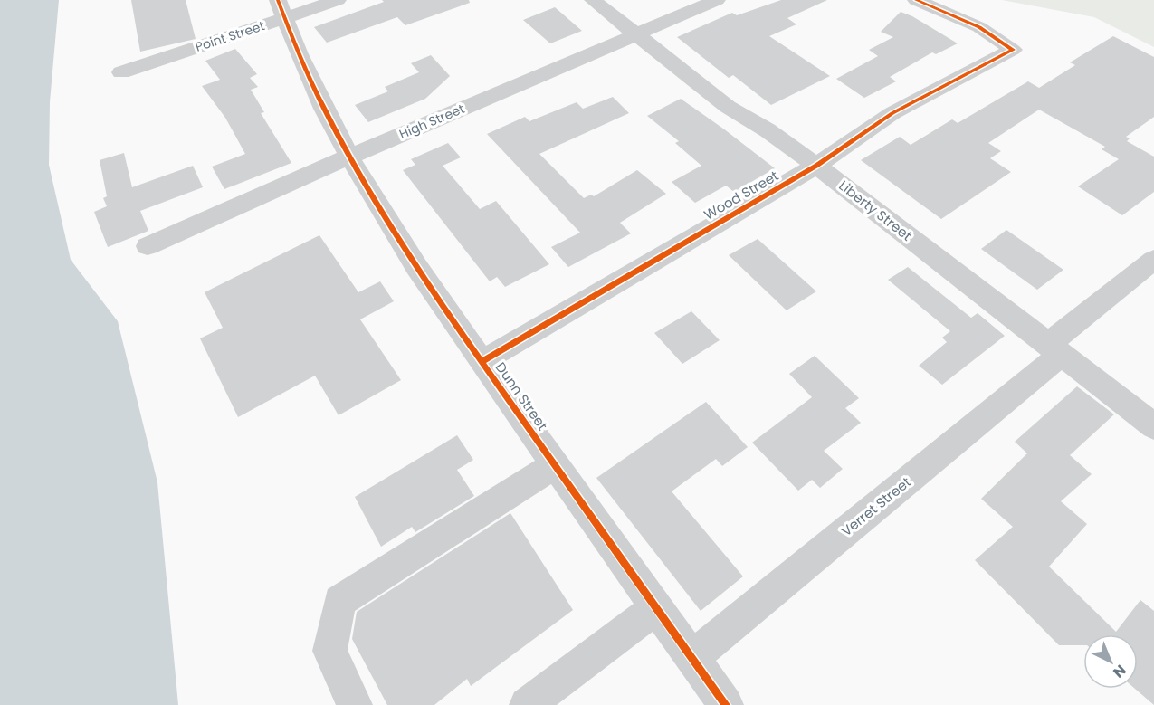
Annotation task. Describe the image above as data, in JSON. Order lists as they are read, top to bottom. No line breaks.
{"streets":{"street":["Point Street","High Street","Wood Street","Liberty Street","Dunn Street","Verret Street"]},"crossings":[["Point Street","Dunn Street"],["High Street","Liberty Street"],["High Street","Dunn Street"],["Wood Street","Liberty Street"],["Wood Street","Dunn Street"],["Liberty Street","Verret Street"],["Dunn Street","Verret Street"]],"north":"bottom right"}
